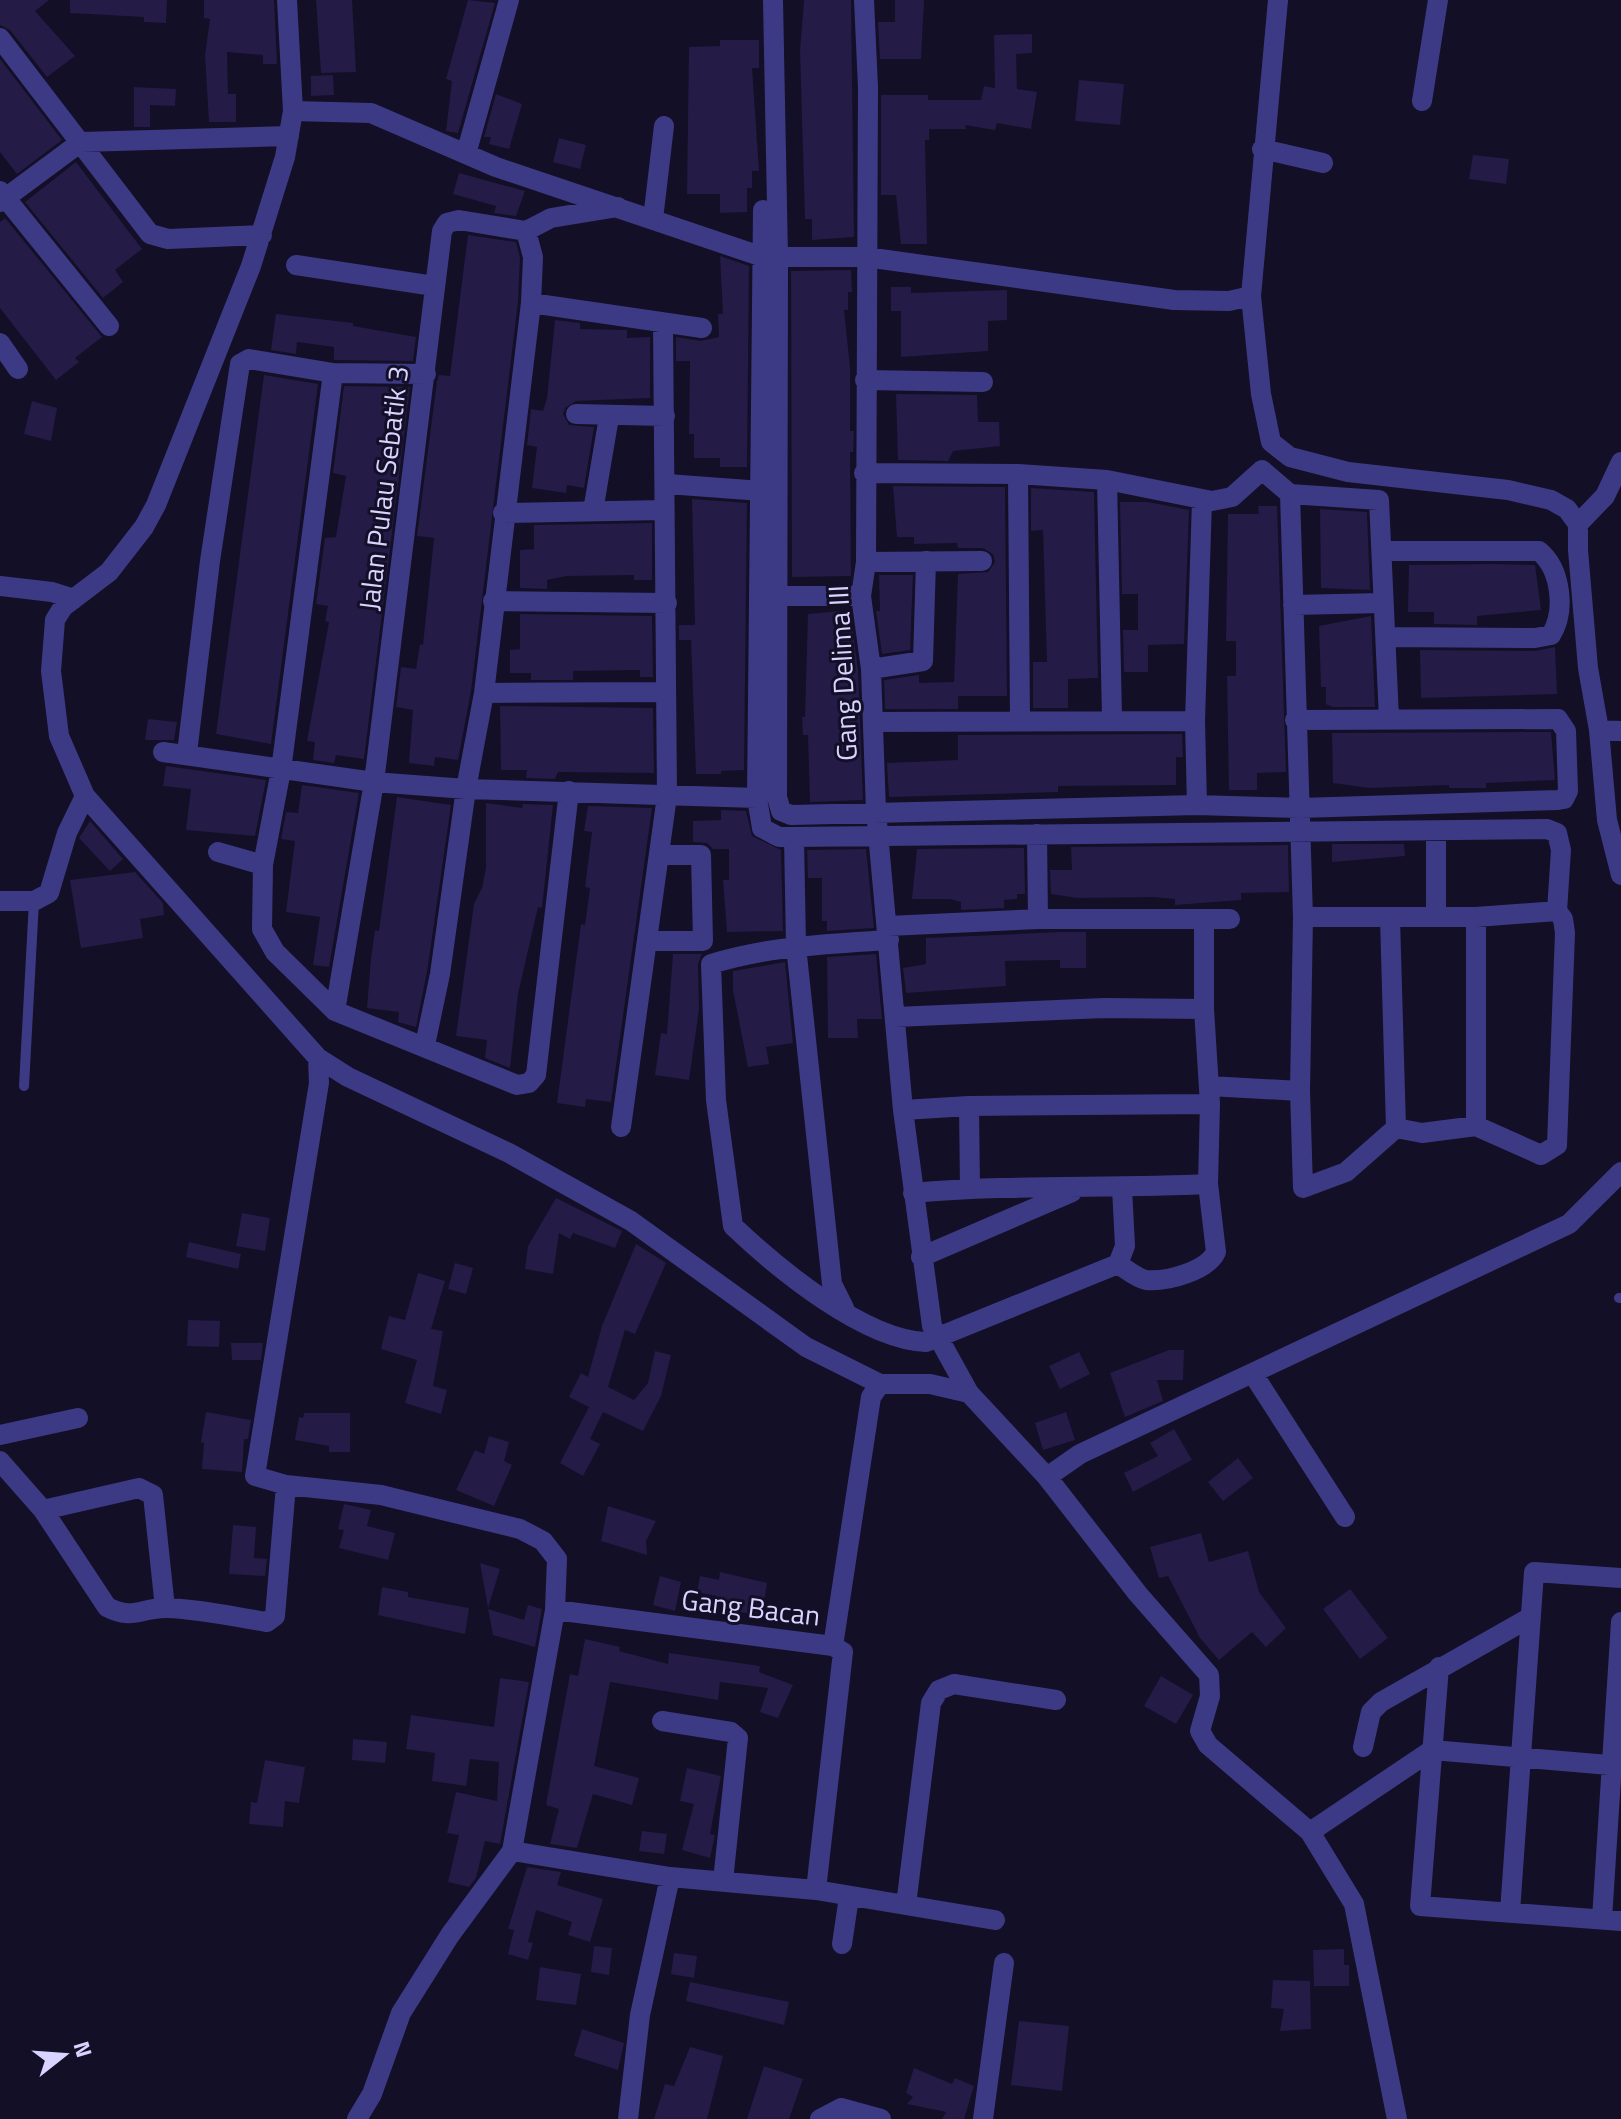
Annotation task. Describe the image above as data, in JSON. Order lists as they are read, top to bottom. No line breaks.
{"streets":{"street":["Jalan Pulau Sebatik 3","Gang Delima III","Gang Bacan"]},"north":"right"}
